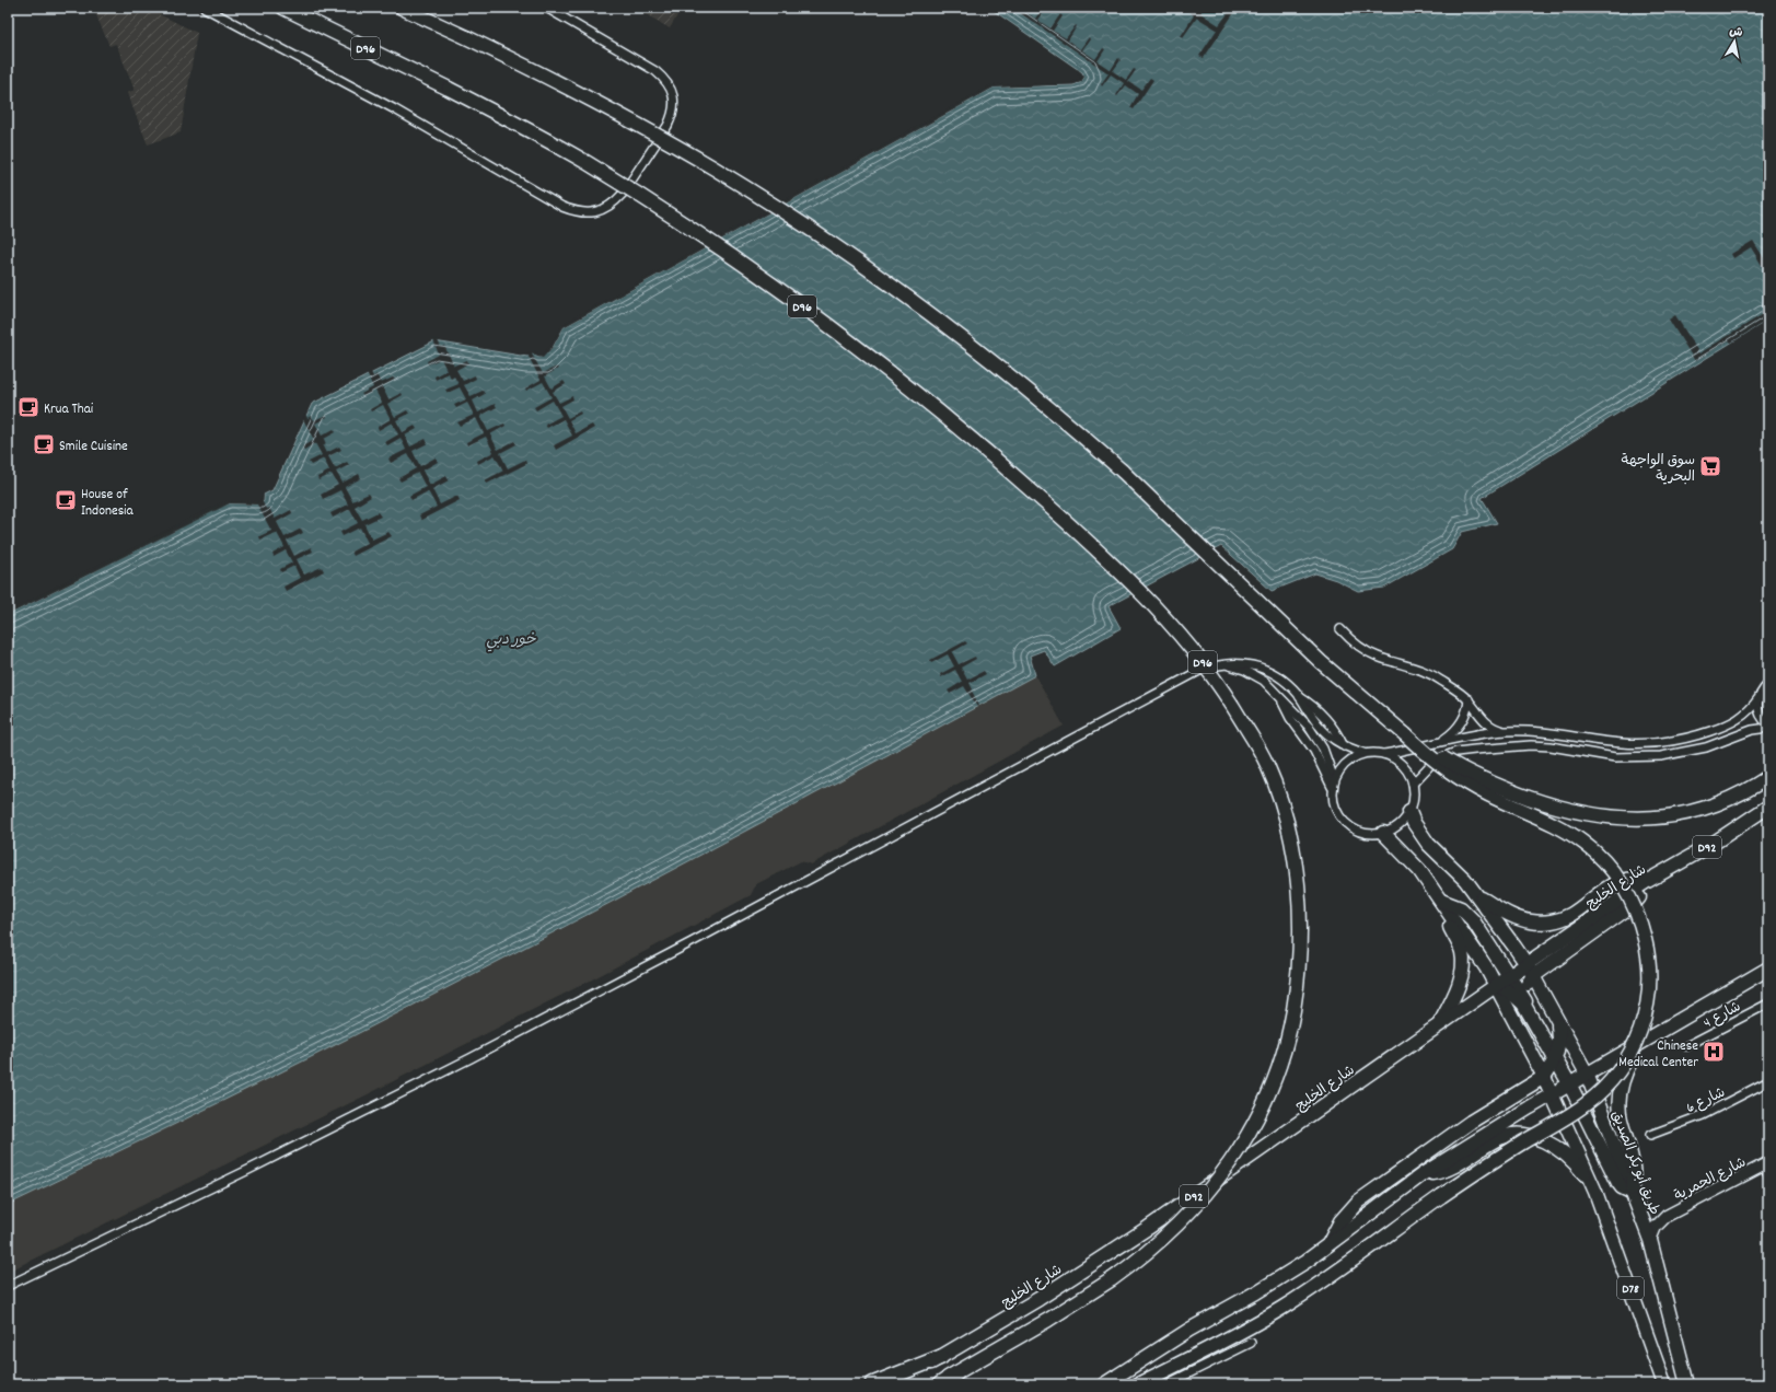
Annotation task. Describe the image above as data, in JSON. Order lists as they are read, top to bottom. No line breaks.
{"streets":{"main road":["D96","D92","شارع الخليج","طريق أبو بكر الصديق","D78"],"street":["شارع 4","شارع 6","شارع الحمرية"]},"crossings":[["شارع الخليج","طريق أبو بكر الصديق"],["شارع الخليج","D78"],["طريق أبو بكر الصديق","شارع الحمرية"]],"water":["خور دبي"],"places":{"cafe":["Krua Thai","Smile Cuisine","House of Indonesia"],"supermarket":["سوق الواجهة البحرية"],"hospital":["Chinese Medical Center"]},"north":"top"}
